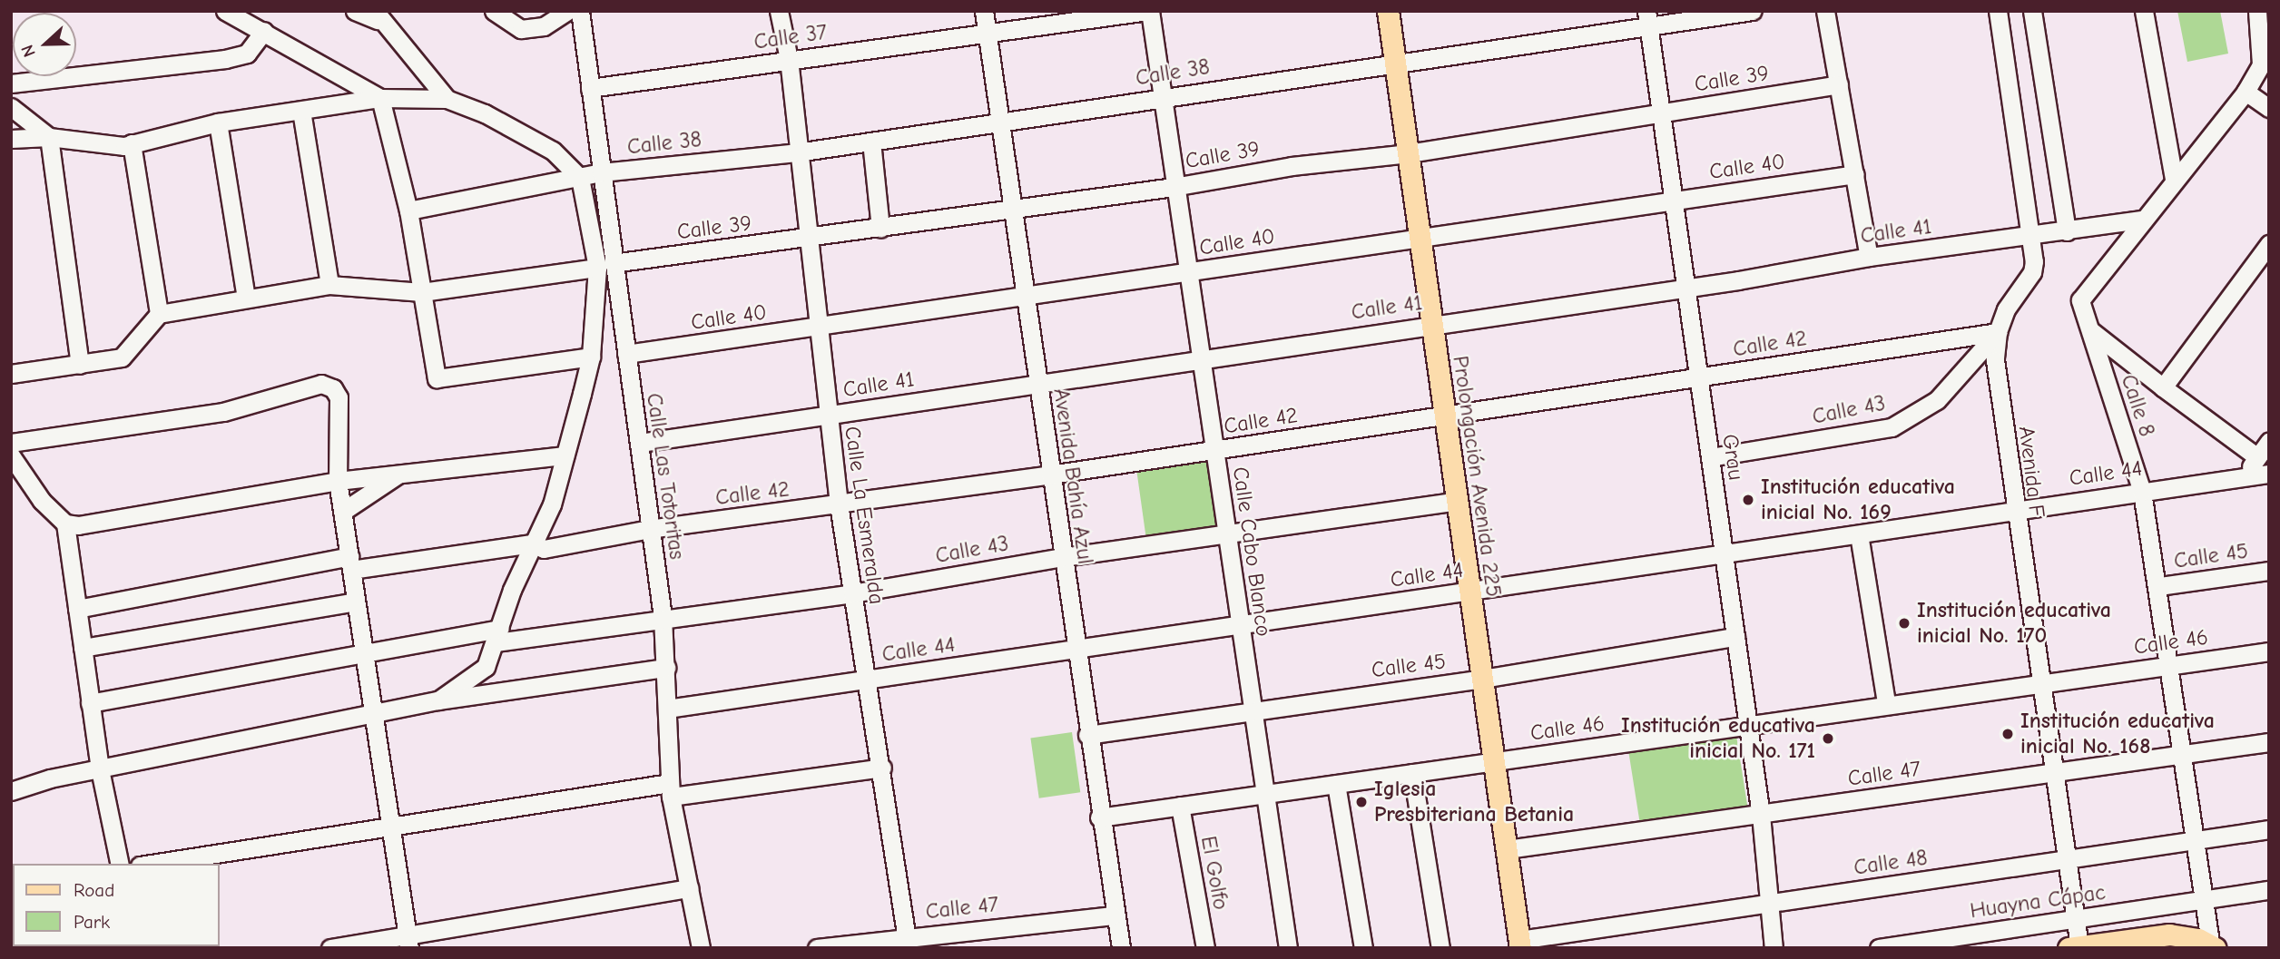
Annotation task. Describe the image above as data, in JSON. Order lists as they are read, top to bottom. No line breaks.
{"streets":{"main road":["Prolongación Avenida 225"],"street":["Calle 37","Calle 38","Calle 39","Calle 40","Calle 41","Calle 42","Calle 8","Calle 43","Grau","Avenida F","Calle 44","Calle Las Totoritas","Avenida Bahía Azul","Calle La Esmeralda","Calle Cabo Blanco","Calle 45","Calle 46","Calle 47","Calle 48","El Golfo","Huayna Cápac"]},"crossings":[["Calle 37","Calle Las Totoritas"],["Calle 37","Avenida Bahía Azul"],["Calle 37","Calle La Esmeralda"],["Calle 37","Calle Cabo Blanco"],["Calle 38","Grau"],["Calle 38","Calle Las Totoritas"],["Calle 38","Avenida Bahía Azul"],["Calle 38","Prolongación Avenida 225"],["Calle 38","Calle La Esmeralda"],["Calle 38","Calle Cabo Blanco"],["Calle 39","Grau"],["Calle 39","Calle Las Totoritas"],["Calle 39","Avenida Bahía Azul"],["Calle 39","Prolongación Avenida 225"],["Calle 39","Calle La Esmeralda"],["Calle 39","Calle Cabo Blanco"],["Calle 40","Grau"],["Calle 40","Calle Las Totoritas"],["Calle 40","Avenida Bahía Azul"],["Calle 40","Prolongación Avenida 225"],["Calle 40","Calle La Esmeralda"],["Calle 40","Calle Cabo Blanco"],["Calle 41","Calle 8"],["Calle 41","Grau"],["Calle 41","Avenida F"],["Calle 41","Calle Las Totoritas"],["Calle 41","Avenida Bahía Azul"],["Calle 41","Prolongación Avenida 225"],["Calle 41","Calle La Esmeralda"],["Calle 41","Calle Cabo Blanco"],["Calle 42","Calle 43"],["Calle 42","Grau"],["Calle 42","Avenida F"],["Calle 42","Calle Las Totoritas"],["Calle 42","Avenida Bahía Azul"],["Calle 42","Prolongación Avenida 225"],["Calle 42","Calle La Esmeralda"],["Calle 42","Calle Cabo Blanco"],["Calle 8","Calle 44"],["Calle 8","Calle 45"],["Calle 8","Calle 46"],["Calle 8","Calle 47"],["Calle 8","Calle 48"],["Calle 8","Huayna Cápac"],["Calle 43","Grau"],["Calle 43","Avenida F"],["Calle 43","Calle Las Totoritas"],["Calle 43","Avenida Bahía Azul"],["Calle 43","Prolongación Avenida 225"],["Calle 43","Calle La Esmeralda"],["Calle 43","Calle Cabo Blanco"],["Grau","Calle 44"],["Grau","Calle 45"],["Grau","Calle 46"],["Grau","Calle 47"],["Grau","Calle 48"],["Avenida F","Calle 44"],["Avenida F","Calle 46"],["Avenida F","Calle 47"],["Avenida F","Calle 48"],["Avenida F","Huayna Cápac"],["Calle 44","Calle Las Totoritas"],["Calle 44","Avenida Bahía Azul"],["Calle 44","Prolongación Avenida 225"],["Calle 44","Calle La Esmeralda"],["Calle 44","Calle Cabo Blanco"],["Avenida Bahía Azul","Calle 45"],["Avenida Bahía Azul","Calle 46"],["Avenida Bahía Azul","Calle 47"],["Prolongación Avenida 225","Calle 45"],["Prolongación Avenida 225","Calle 46"],["Prolongación Avenida 225","Calle 47"],["Prolongación Avenida 225","Calle 48"],["Calle La Esmeralda","Calle 47"],["Calle Cabo Blanco","Calle 45"],["Calle Cabo Blanco","Calle 46"],["Calle 46","El Golfo"]],"places":["Institución educativa inicial No. 169","Institución educativa inicial No. 170","Institución educativa inicial No. 168","Institución educativa inicial No. 171","Iglesia Presbiteriana Betania"],"legend":["Road","Park"],"north":"left"}
